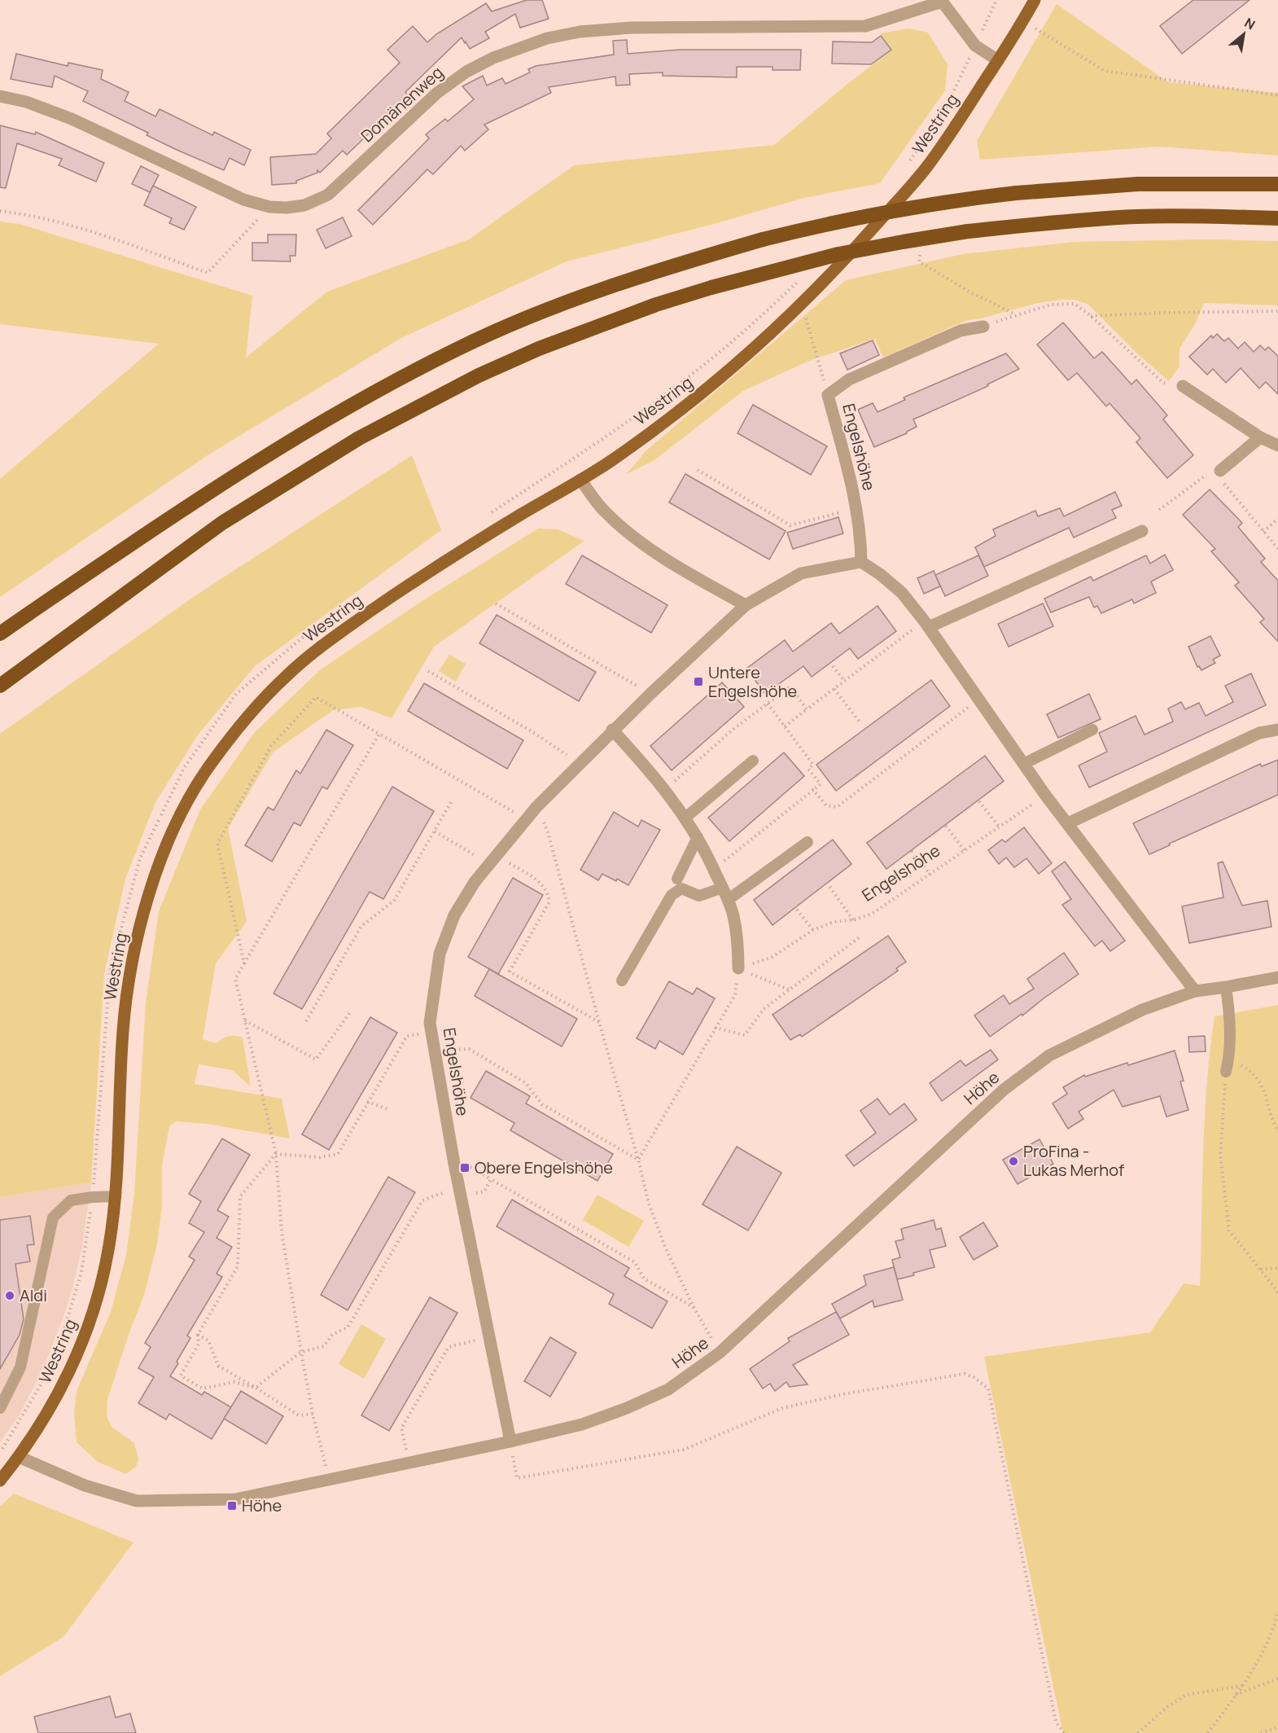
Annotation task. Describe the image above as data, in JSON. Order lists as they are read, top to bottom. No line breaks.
{"streets":{"main road":["Westring"],"street":["Domänenweg","Engelshöhe","Höhe"]},"crossings":[["Westring","Höhe"],["Engelshöhe","Höhe"]],"places":{"transit":["Untere Engelshöhe","Obere Engelshöhe","Höhe"],"other":["ProFina - Lukas Merhof","Aldi"]},"north":"top right"}
